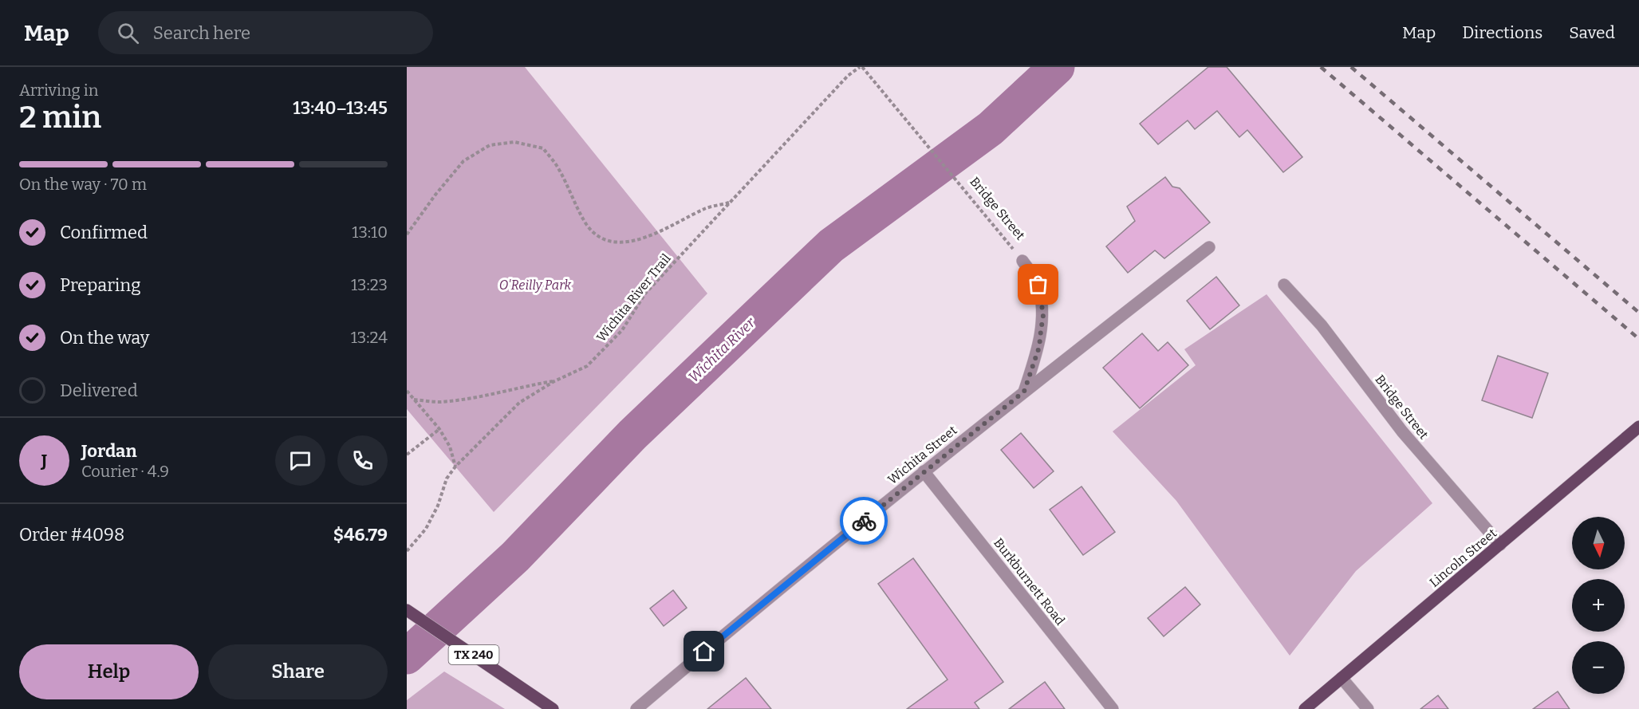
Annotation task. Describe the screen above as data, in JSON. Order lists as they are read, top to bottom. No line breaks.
{"streets":{"main road":["Lincoln Street","TX 240"],"street":["Bridge Street","Wichita Street","Burkburnett Road"],"path":["Wichita River Trail"]},"crossings":[["Bridge Street","Wichita River Trail"],["Bridge Street","Wichita Street"],["Bridge Street","Lincoln Street"],["Wichita Street","Burkburnett Road"]],"water":["Wichita River"],"parks":["O'Reilly Park"],"north":"bottom","page":{"header":"Map","search":"Search here","nav":["Map","Directions","Saved"],"heading":["2 min","Arriving in","13:40–13:45"],"panel":["Jordan","Courier · 4.9","Order #4098","$46.79"],"bar":"On the way · 70 m","list":[["Confirmed","13:10"],["Preparing","13:23"],["On the way","13:24"],"Delivered"],"round":"J","map_buttons":["+","−"],"buttons":["Help","Share"]}}
